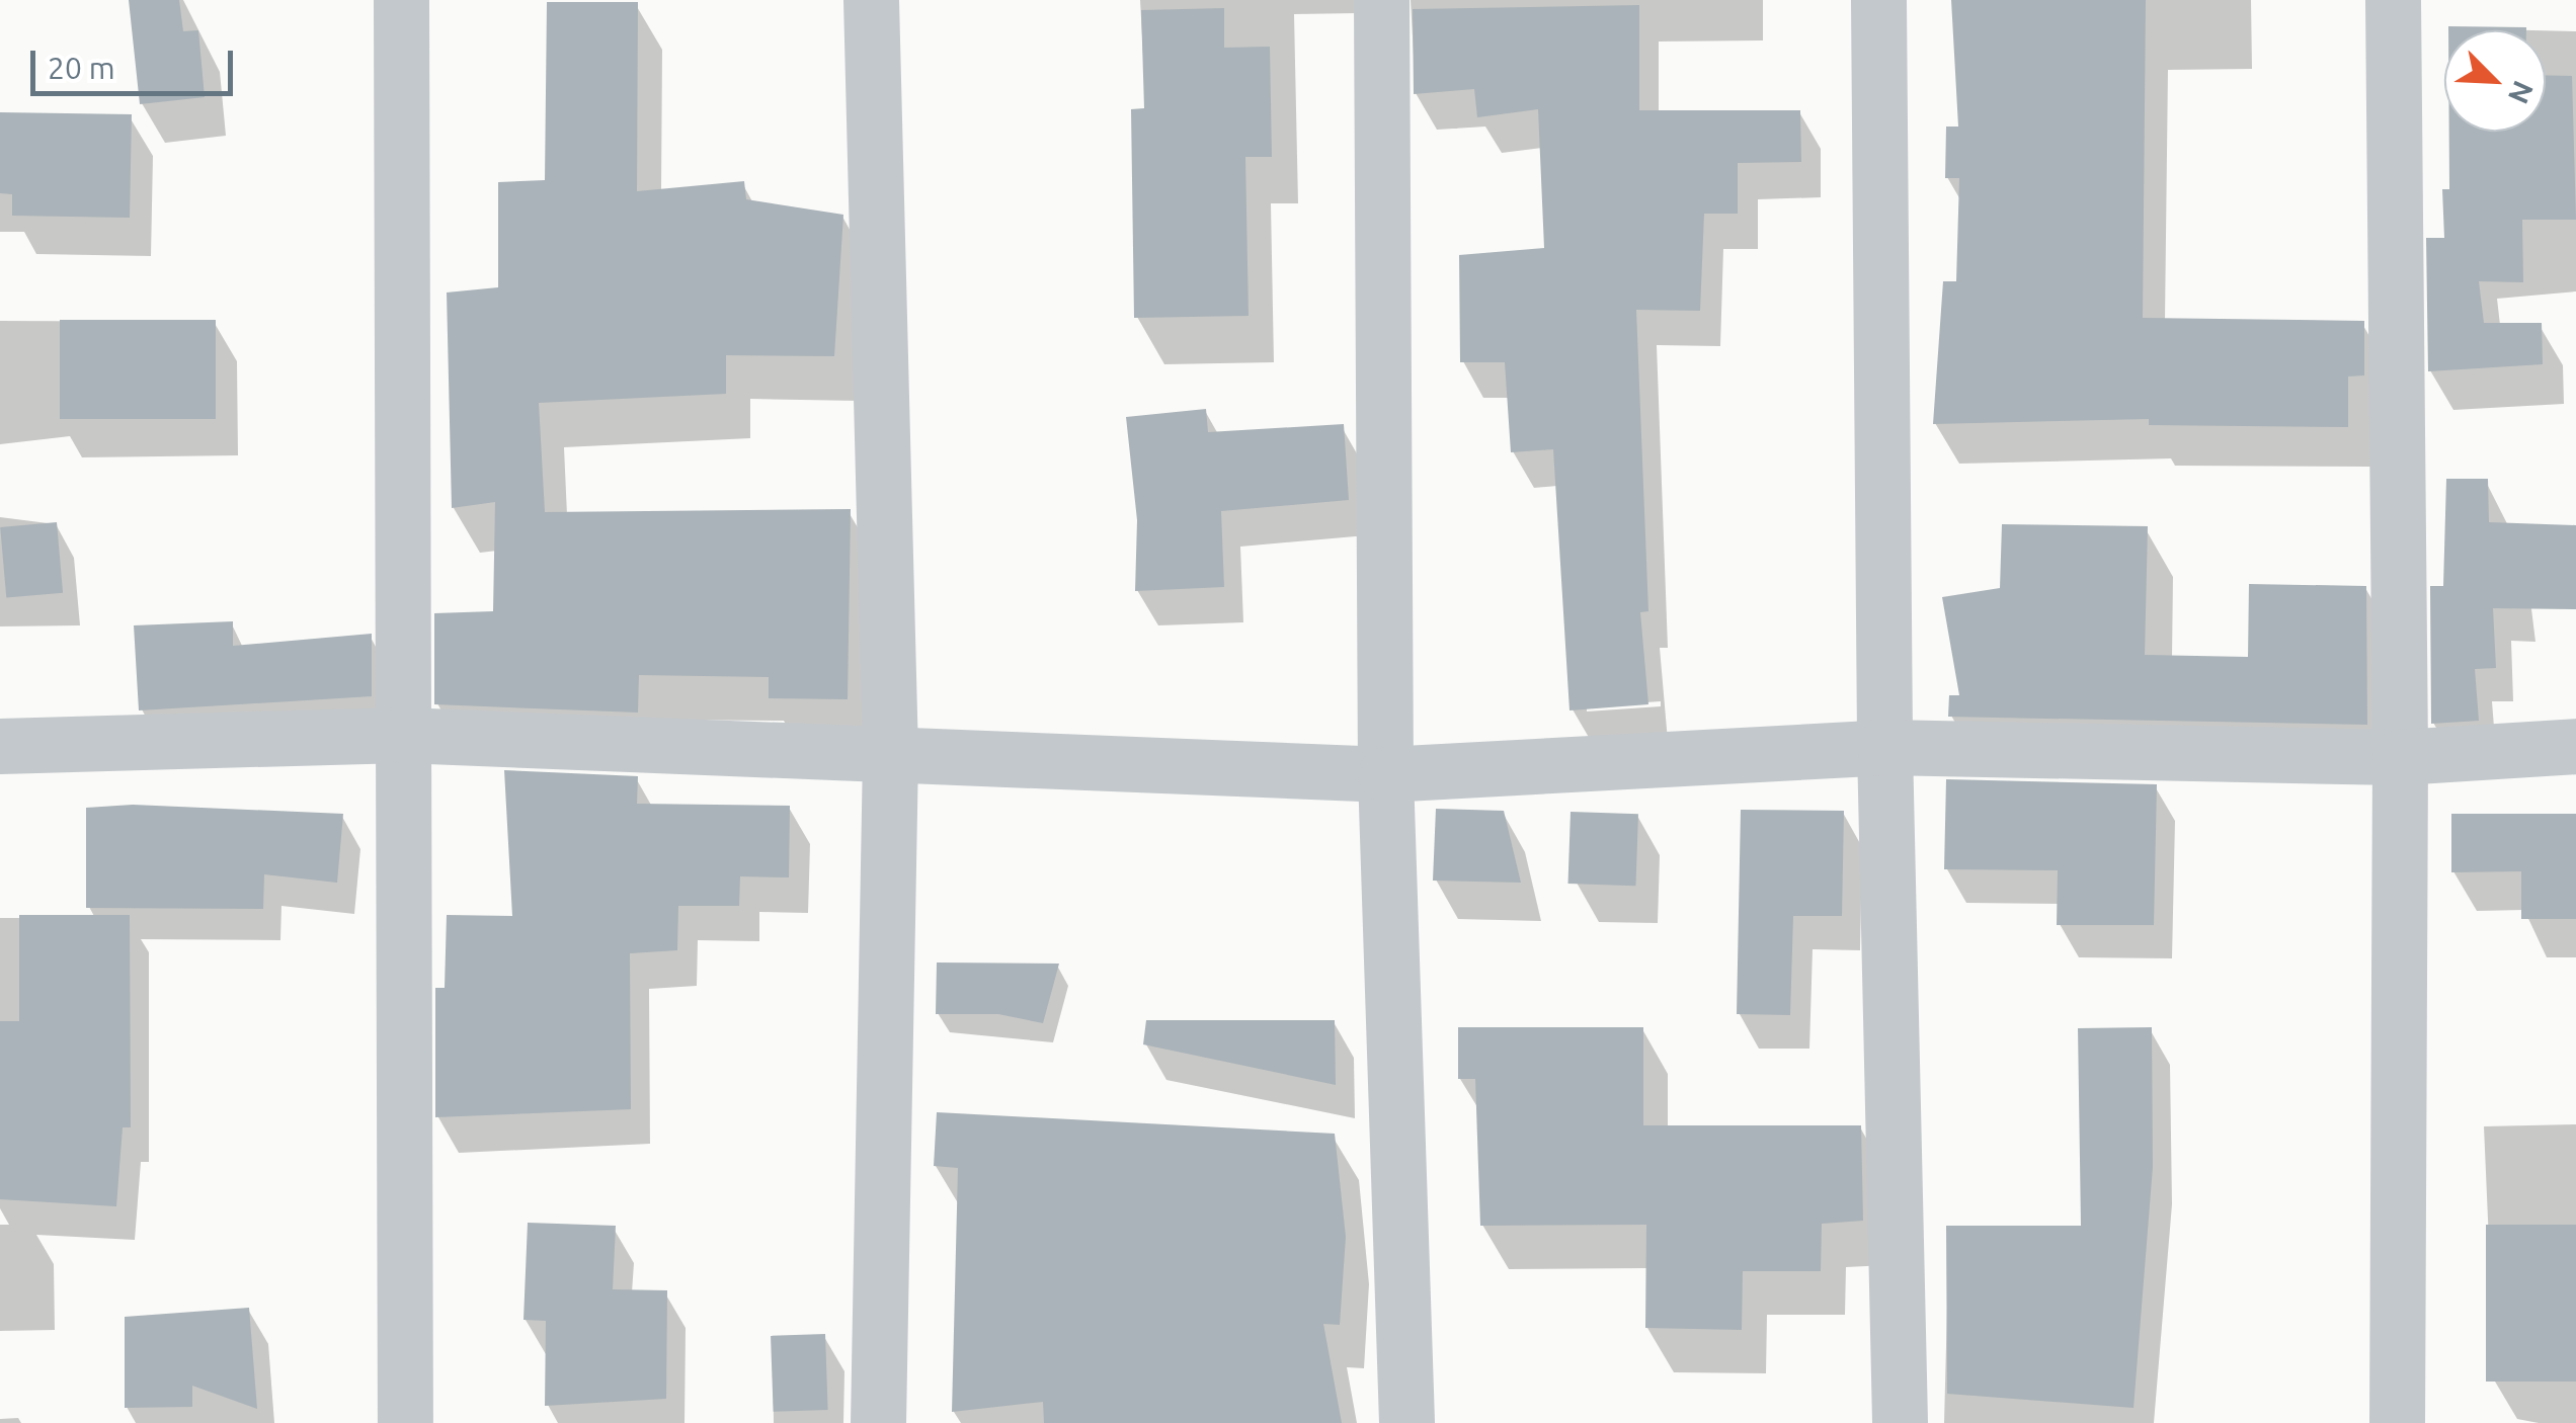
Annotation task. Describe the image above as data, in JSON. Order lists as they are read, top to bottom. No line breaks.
{"scale_bar":"20 m","north":"bottom right"}
